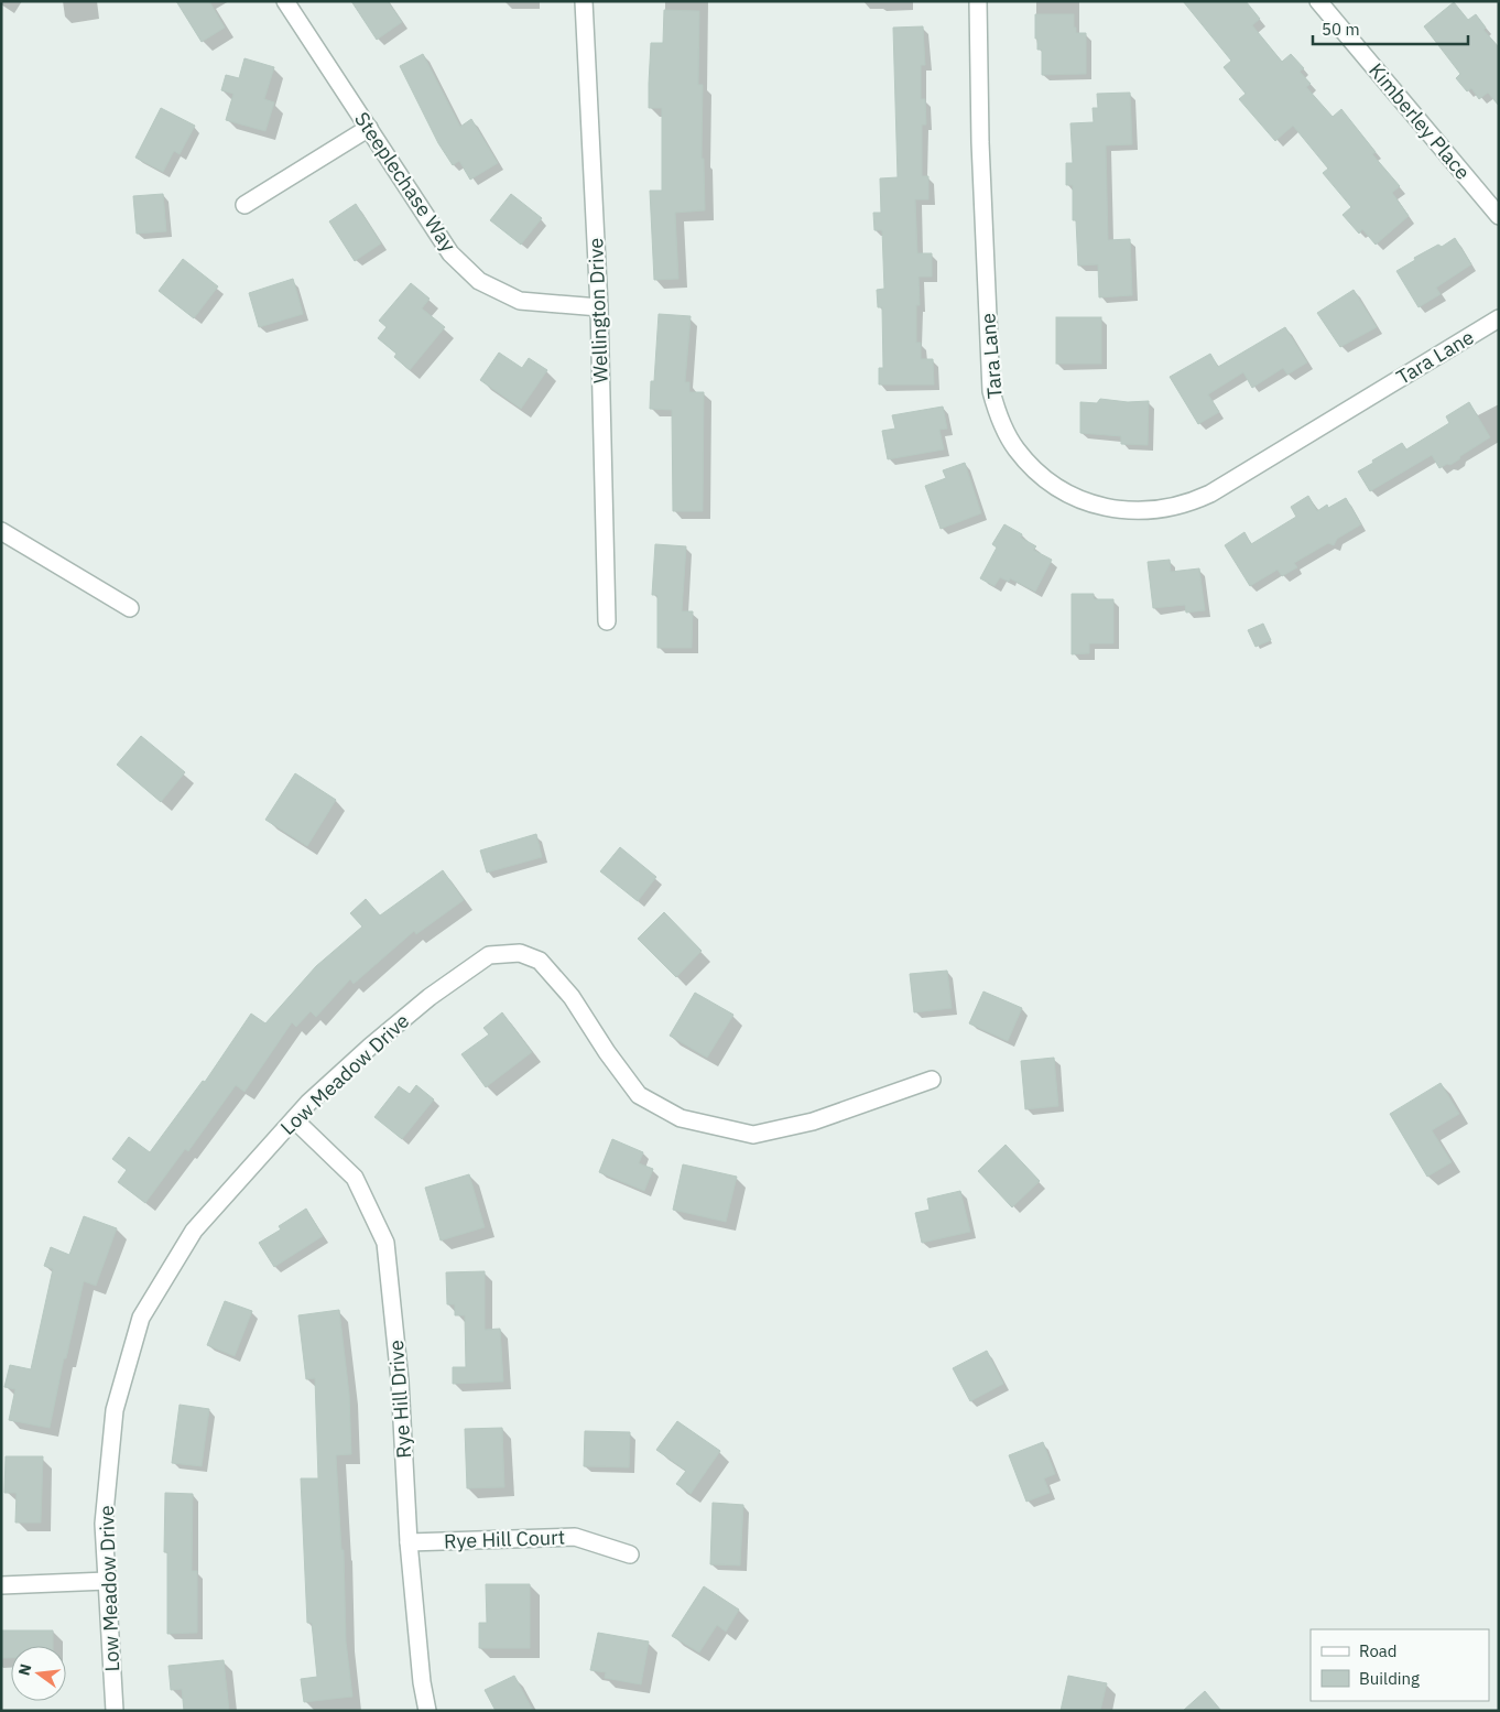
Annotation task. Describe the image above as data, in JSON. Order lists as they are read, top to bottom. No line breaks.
{"streets":{"street":["Kimberley Place","Steeplechase Way","Wellington Drive","Tara Lane","Low Meadow Drive","Rye Hill Drive","Rye Hill Court"]},"crossings":[["Steeplechase Way","Wellington Drive"],["Low Meadow Drive","Rye Hill Drive"],["Rye Hill Drive","Rye Hill Court"]],"legend":["Road","Building"],"scale_bar":"50 m","north":"left"}
